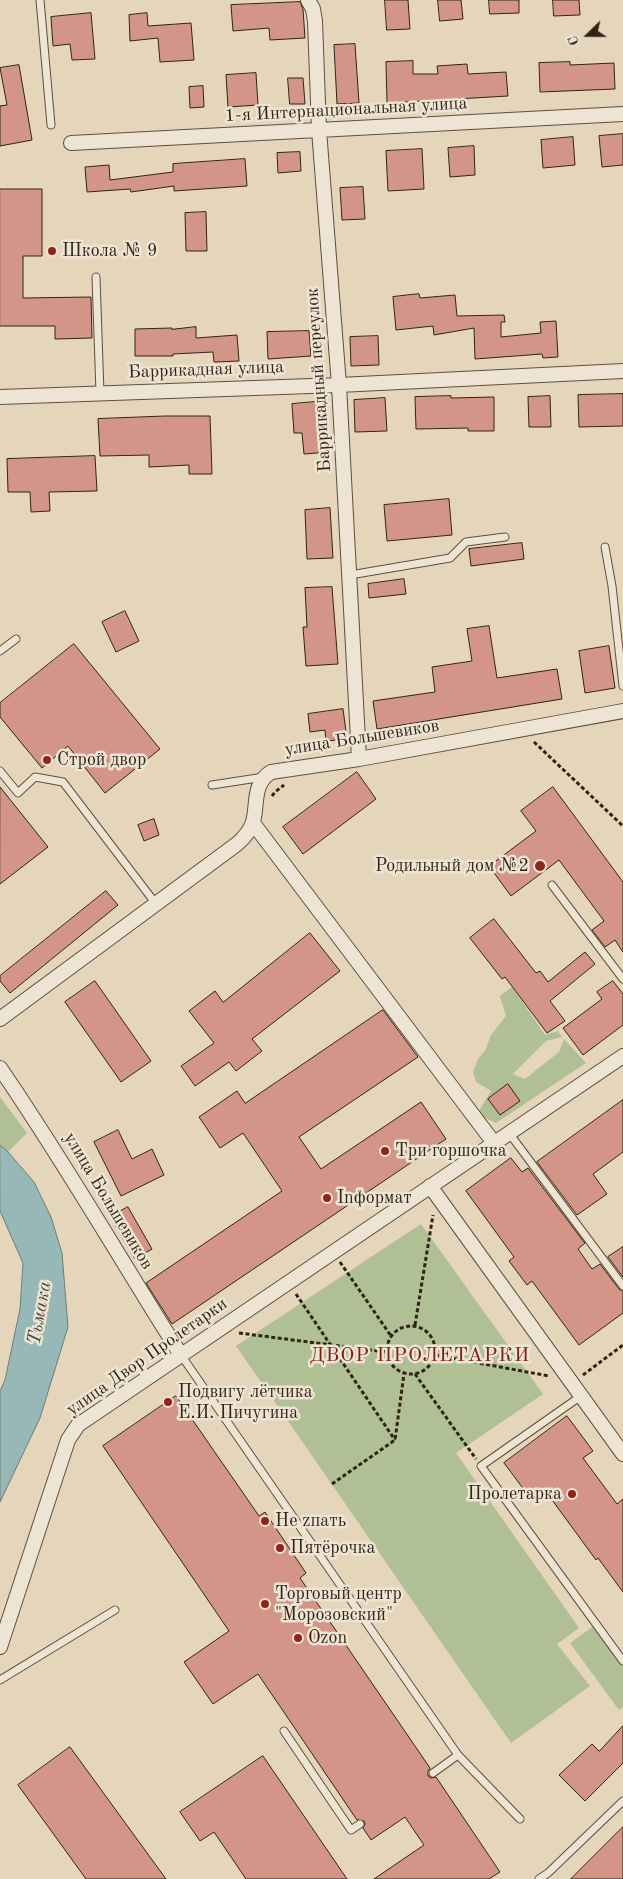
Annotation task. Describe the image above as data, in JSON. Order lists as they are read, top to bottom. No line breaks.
{"streets":{"street":["1-я Интернациональная улица","Баррикадная улица","Баррикадный переулок","улица Большевиков","улица Двор Пролетарки"]},"crossings":[["1-я Интернациональная улица","Баррикадный переулок"],["Баррикадная улица","Баррикадный переулок"],["Баррикадный переулок","улица Большевиков"],["улица Большевиков","улица Двор Пролетарки"]],"districts":["ДВОР ПРОЛЕТАРКИ"],"water":["Тьмака"],"places":["Школа № 9","Строй двор","Родильный дом №2","Три горшочка","Inформат","Подвигу лётчика Е.И. Пичугина","Пролетарка","Не zпать","Пятёрочка","Торговый центр \"Морозовский\"","Ozon"],"north":"left"}
